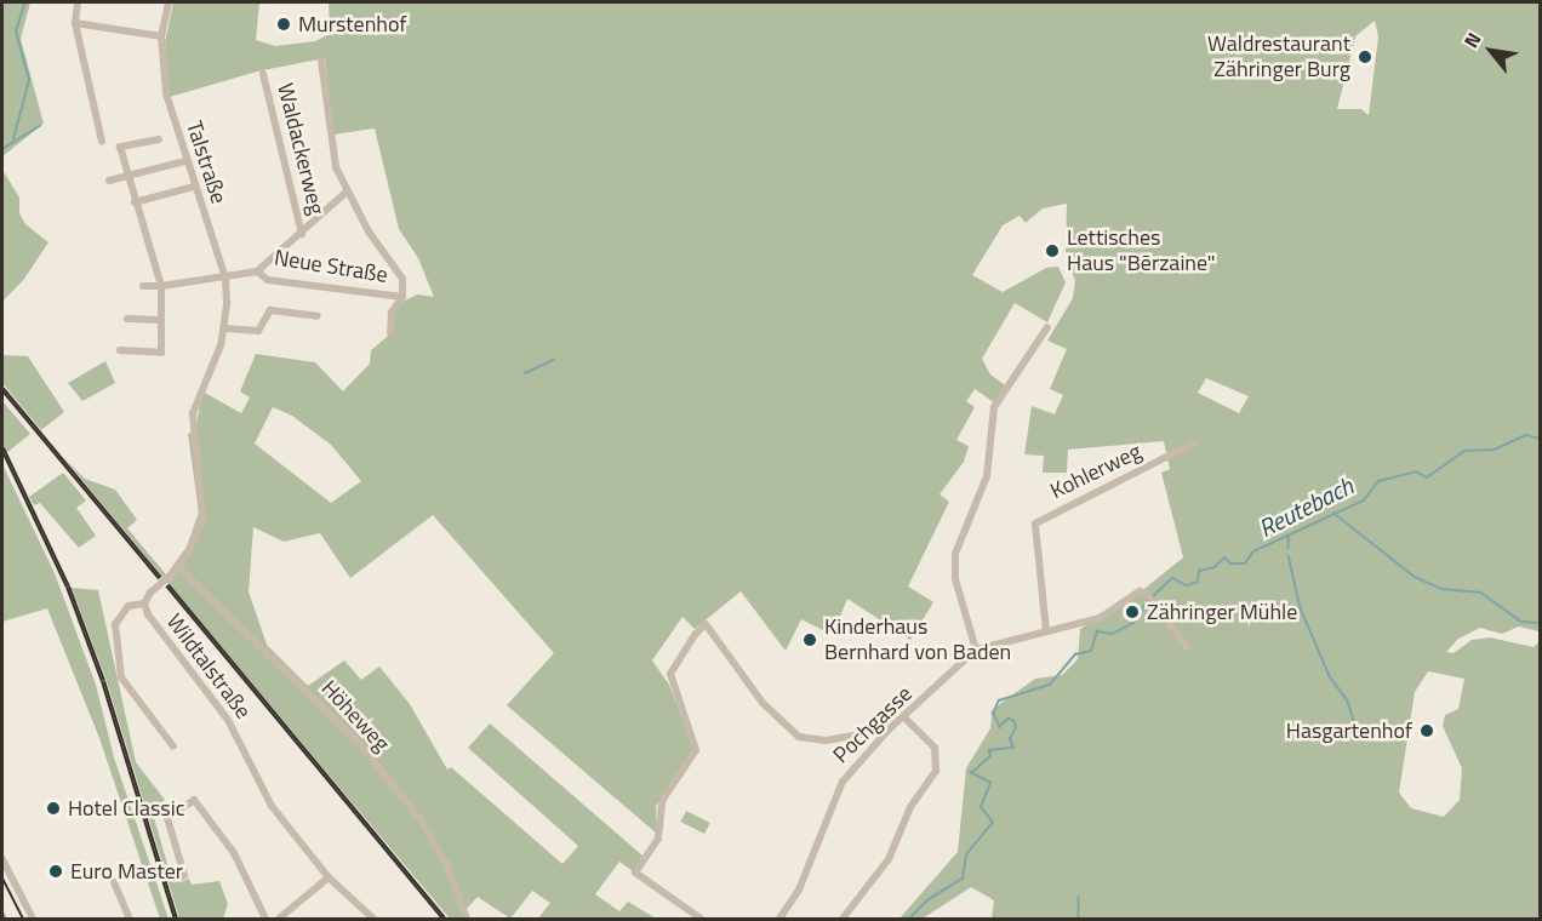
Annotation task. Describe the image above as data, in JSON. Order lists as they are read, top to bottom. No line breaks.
{"streets":{"street":["Waldackerweg","Talstraße","Neue Straße","Kohlerweg","Wildtalstraße","Höheweg","Pochgasse"]},"crossings":[["Talstraße","Wildtalstraße"],["Kohlerweg","Pochgasse"],["Wildtalstraße","Höheweg"]],"water":["Reutebach"],"places":["Murstenhof","Waldrestaurant Zähringer Burg","Lettisches Haus \"Bērzaine\"","Zähringer Mühle","Kinderhaus Bernhard von Baden","Hasgartenhof","Hotel Classic","Euro Master"],"north":"top left"}
